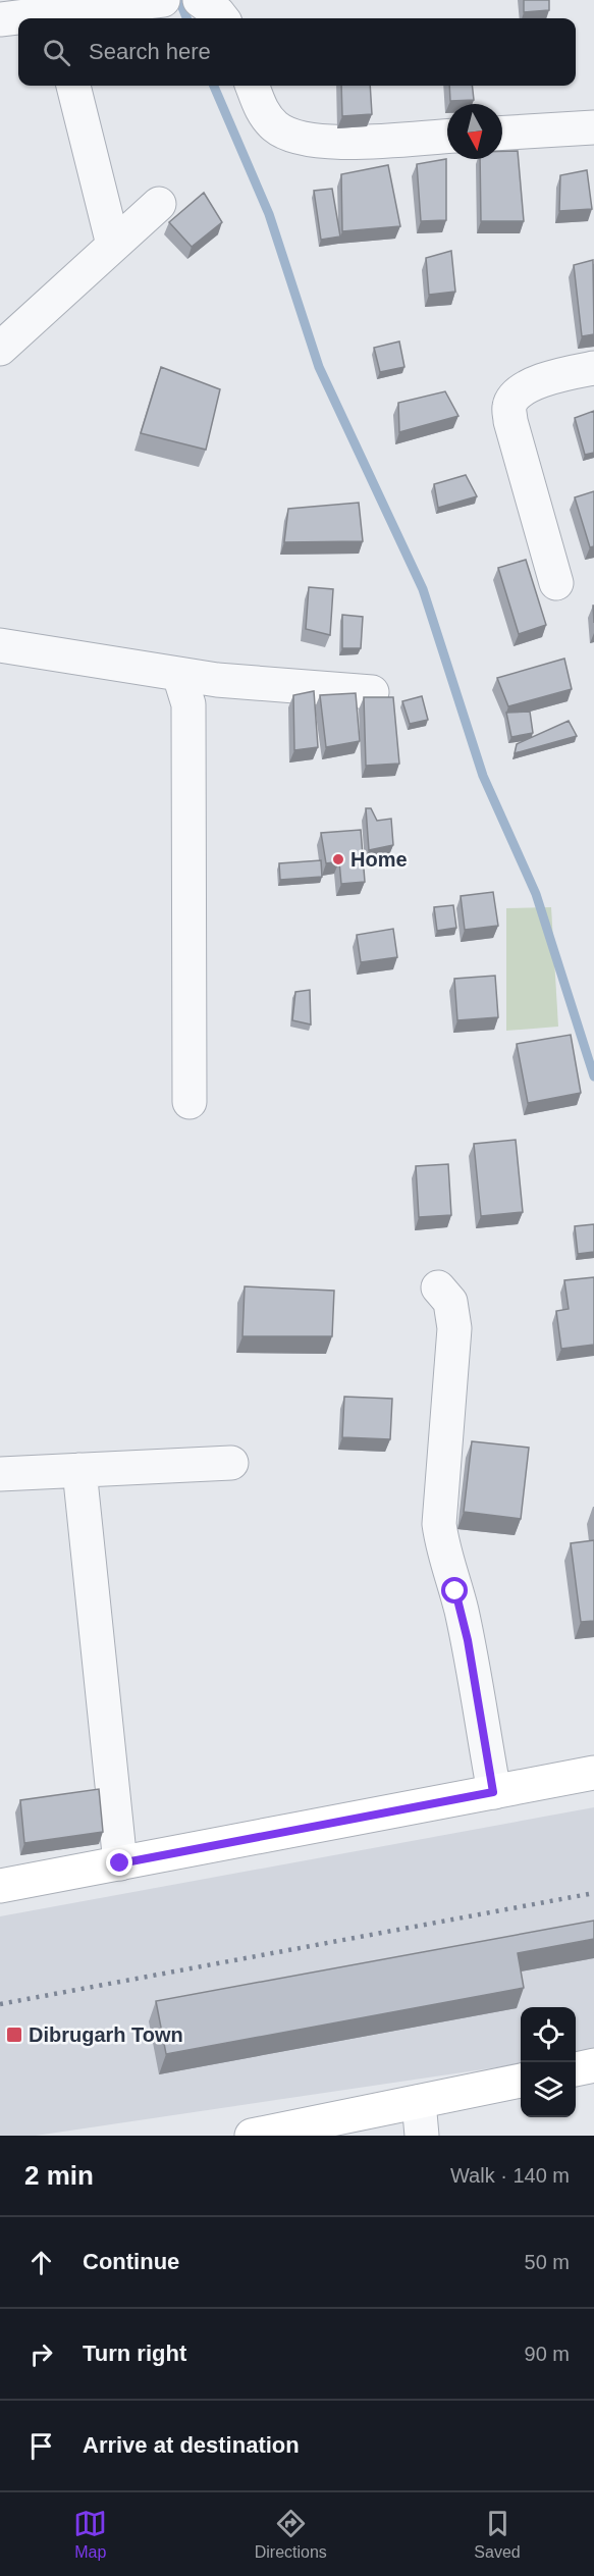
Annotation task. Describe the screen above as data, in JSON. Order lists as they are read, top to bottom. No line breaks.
{"places":{"other":["Home"],"transit":["Dibrugarh Town"]},"north":"bottom","page":{"search":"Search here","heading":["2 min","Walk · 140 m"],"list":[["Continue","50 m"],["Turn right","90 m"],"Arrive at destination"],"nav":["Map","Directions","Saved"]}}
